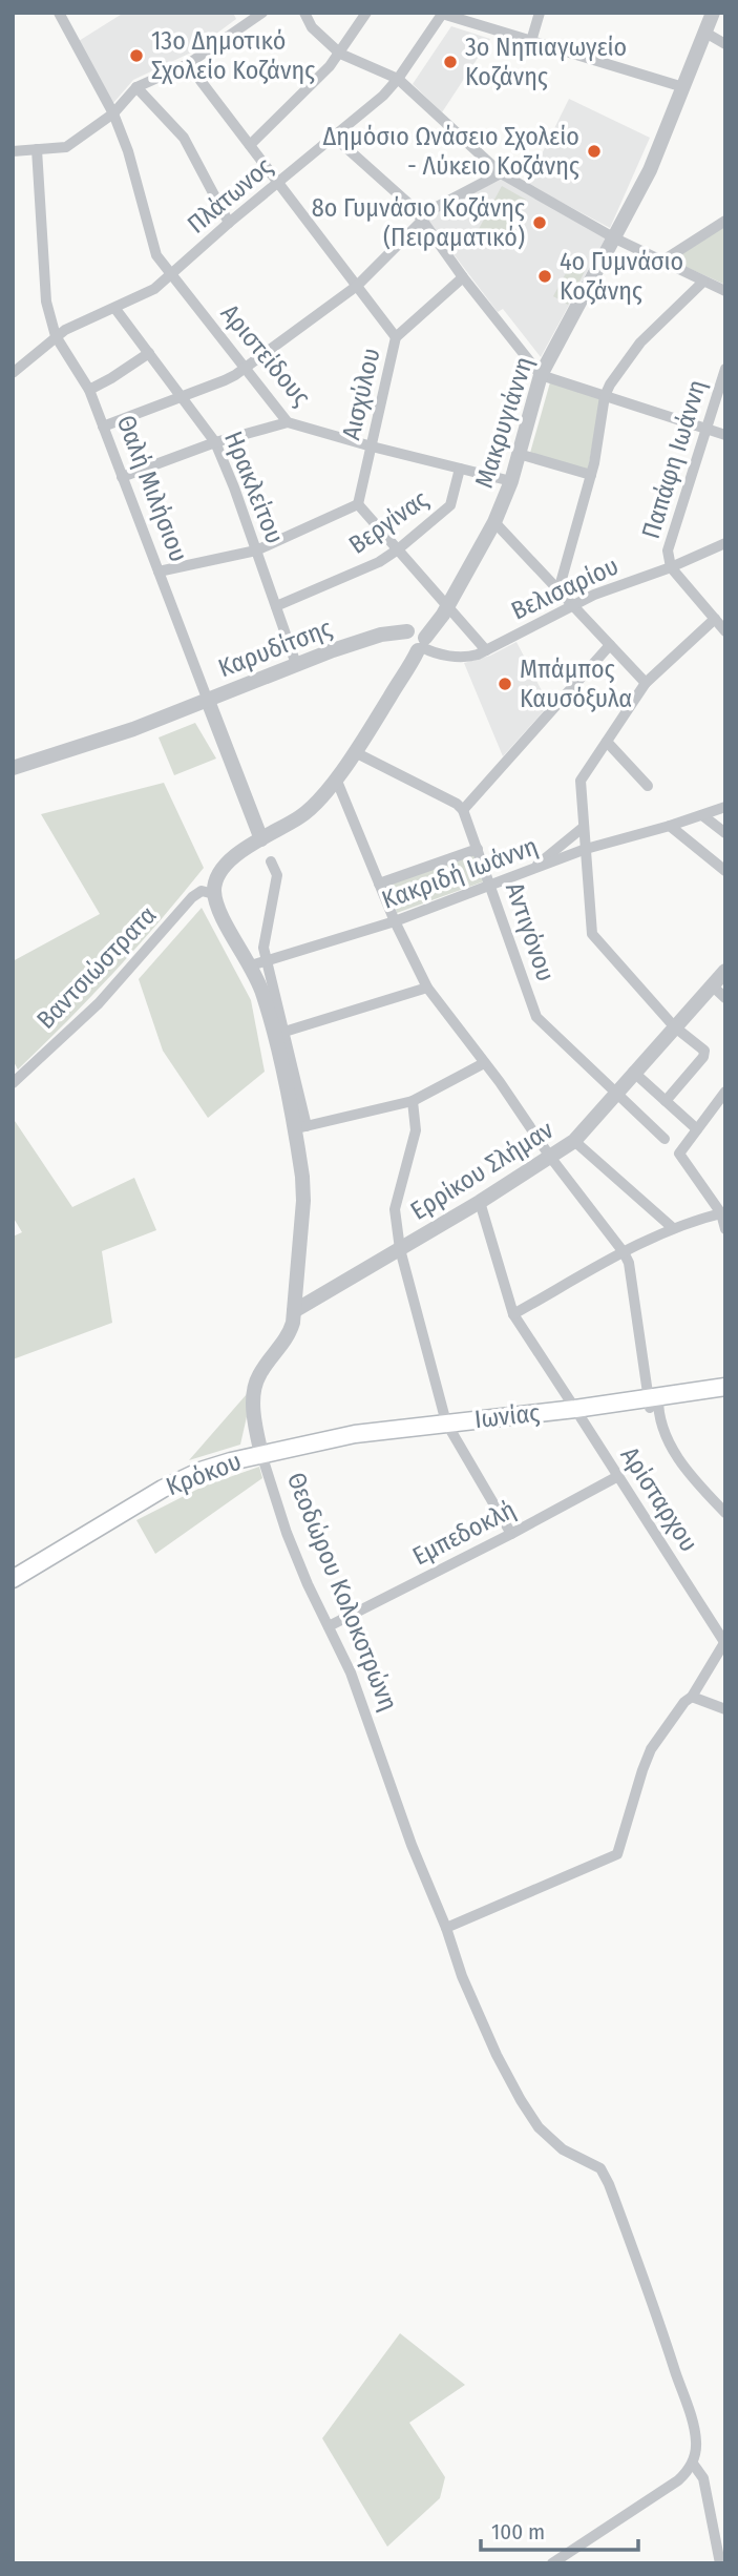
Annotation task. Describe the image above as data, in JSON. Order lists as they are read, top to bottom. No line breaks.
{"streets":{"main road":["Ιωνίας","Κρόκου"],"street":["Πλάτωνος","Αριστείδους","Αισχύλου","Μακρυγιάννη","Παπάφη Ιωάννη","Ηρακλείτου","Θαλή Μιλήσιου","Βεργίνας","Βελισαρίου","Καρυδίτσης","Κακριδή Ιωάννη","Αντιγόνου","Βαντσιώστρατα","Ερρίκου Σλήμαν","Αρίσταρχου","Εμπεδοκλή","Θεοδώρου Κολοκοτρώνη"]},"crossings":[["Πλάτωνος","Αριστείδους"],["Πλάτωνος","Ηρακλείτου"],["Πλάτωνος","Θαλή Μιλήσιου"],["Αριστείδους","Αισχύλου"],["Αριστείδους","Μακρυγιάννη"],["Αριστείδους","Βεργίνας"],["Μακρυγιάννη","Θαλή Μιλήσιου"],["Μακρυγιάννη","Βελισαρίου"],["Μακρυγιάννη","Καρυδίτσης"],["Παπάφη Ιωάννη","Βελισαρίου"],["Ηρακλείτου","Βεργίνας"],["Ηρακλείτου","Καρυδίτσης"],["Θαλή Μιλήσιου","Καρυδίτσης"],["Βελισαρίου","Καρυδίτσης"],["Κακριδή Ιωάννη","Αντιγόνου"],["Κακριδή Ιωάννη","Θεοδώρου Κολοκοτρώνη"],["Αντιγόνου","Ερρίκου Σλήμαν"],["Βαντσιώστρατα","Θεοδώρου Κολοκοτρώνη"],["Ερρίκου Σλήμαν","Αρίσταρχου"],["Ερρίκου Σλήμαν","Θεοδώρου Κολοκοτρώνη"],["Ιωνίας","Κρόκου"],["Ιωνίας","Αρίσταρχου"],["Ιωνίας","Θεοδώρου Κολοκοτρώνη"],["Κρόκου","Θεοδώρου Κολοκοτρώνη"],["Αρίσταρχου","Εμπεδοκλή"],["Εμπεδοκλή","Θεοδώρου Κολοκοτρώνη"]],"places":["13ο Δημοτικό Σχολείο Κοζάνης","3ο Νηπιαγωγείο Κοζάνης","Δημόσιο Ωνάσειο Σχολείο - Λύκειο Κοζάνης","8ο Γυμνάσιο Κοζάνης (Πειραματικό)","4ο Γυμνάσιο Κοζάνης","Μπάμπος Καυσόξυλα"],"scale_bar":"100 m"}
